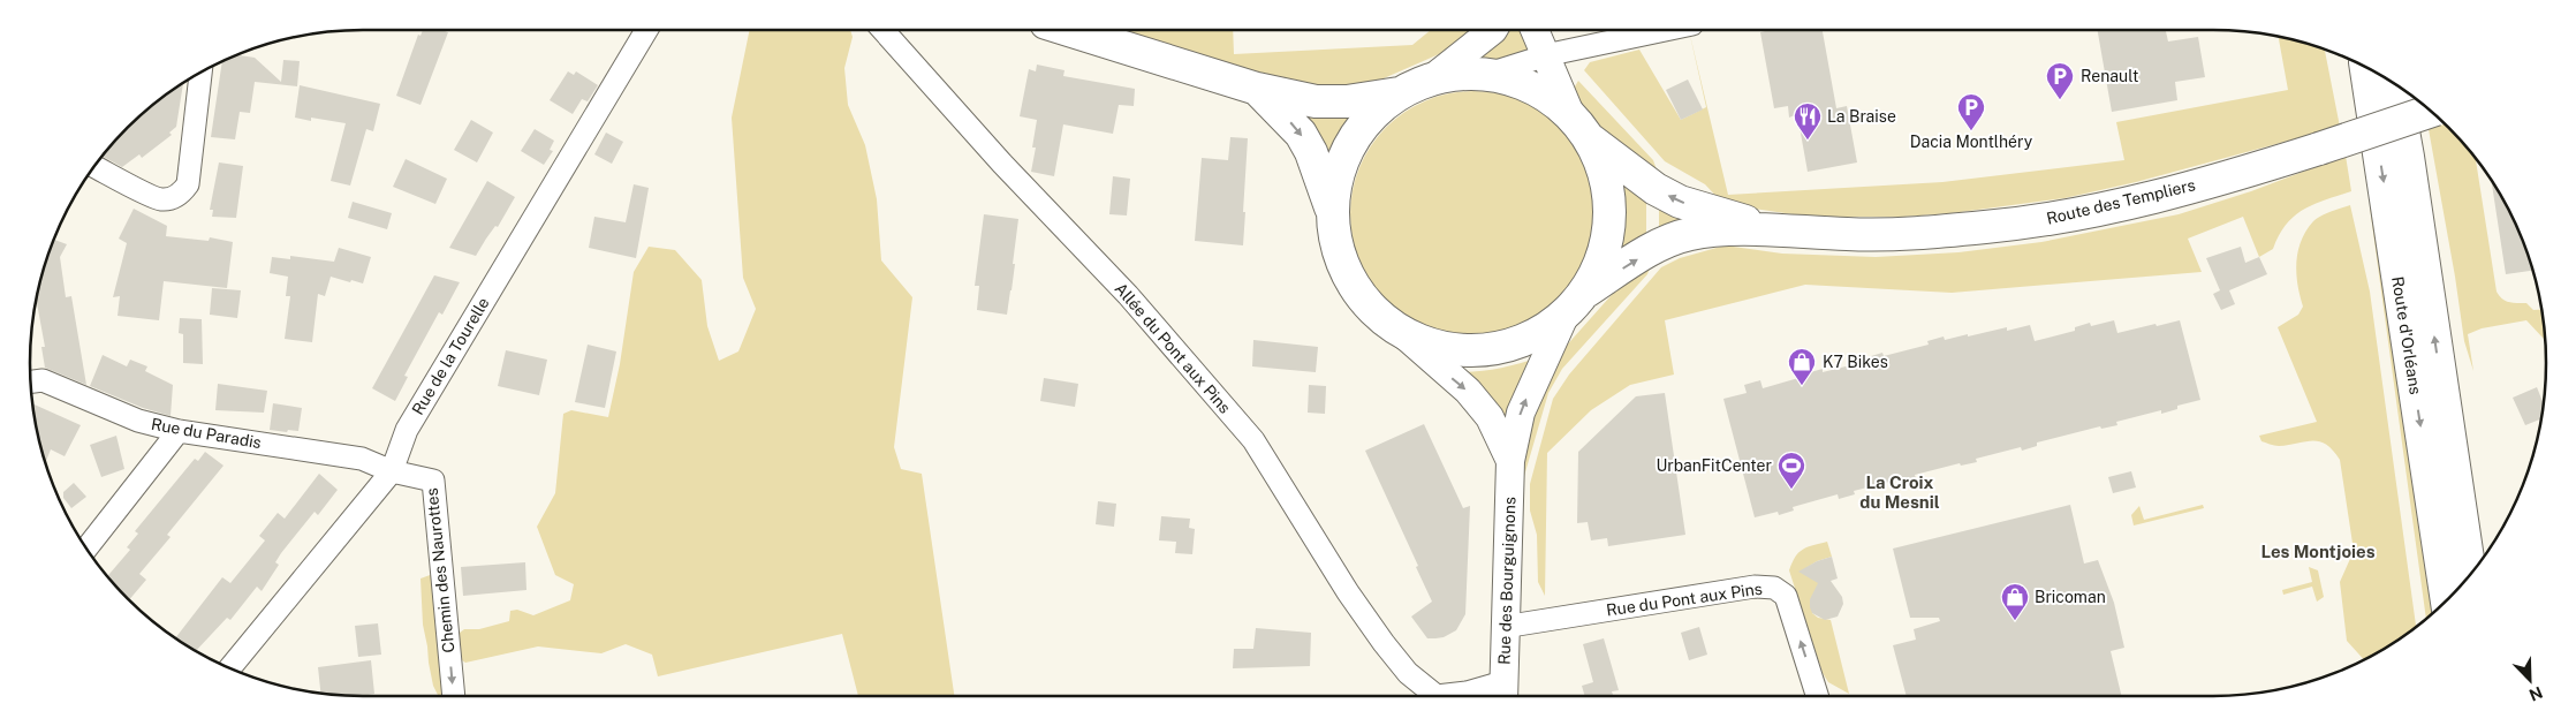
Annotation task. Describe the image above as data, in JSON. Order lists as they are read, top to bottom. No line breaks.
{"streets":{"main road":["Route des Templiers","Route d'Orléans"],"street":["Allée du Pont aux Pins","Rue de la Tourelle","Rue du Paradis","Chemin des Naurottes","Rue des Bourguignons","Rue du Pont aux Pins"]},"crossings":[["Route des Templiers","Rue des Bourguignons"],["Allée du Pont aux Pins","Rue des Bourguignons"],["Rue de la Tourelle","Rue du Paradis"],["Rue de la Tourelle","Chemin des Naurottes"],["Rue du Paradis","Chemin des Naurottes"],["Rue des Bourguignons","Rue du Pont aux Pins"]],"one_way":["Chemin des Naurottes","Rue des Bourguignons","Rue du Pont aux Pins"],"districts":["La Croix du Mesnil","Les Montjoies"],"places":{"parking":["Renault","Dacia Montlhéry"],"restaurant":["La Braise"],"shop":["K7 Bikes","Bricoman"],"sports":["UrbanFitCenter"]},"north":"bottom right"}
